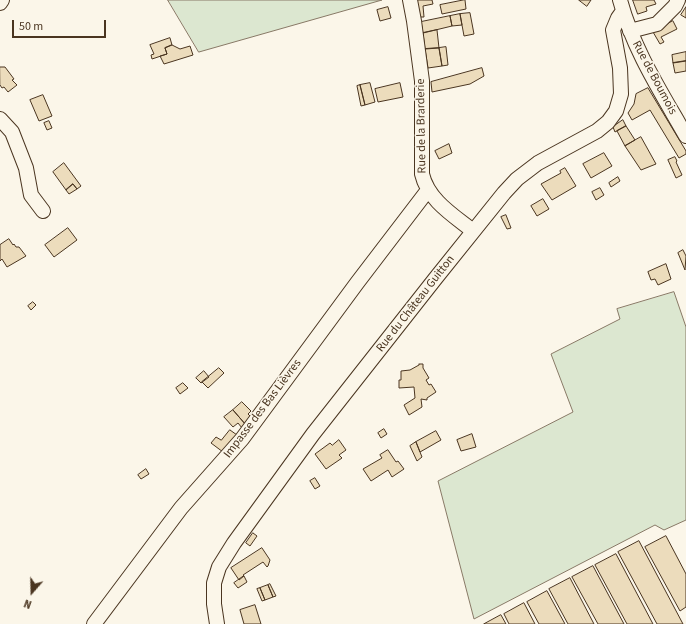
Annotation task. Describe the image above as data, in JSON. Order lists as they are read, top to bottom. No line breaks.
{"streets":{"street":["Rue de Boumois","Rue de la Brarderie","Rue du Château Guitton","Impasse des Bas Lièvres"]},"crossings":[["Rue de Boumois","Rue du Château Guitton"],["Rue de la Brarderie","Rue du Château Guitton"],["Rue de la Brarderie","Impasse des Bas Lièvres"]],"scale_bar":"50 m","north":"bottom"}
